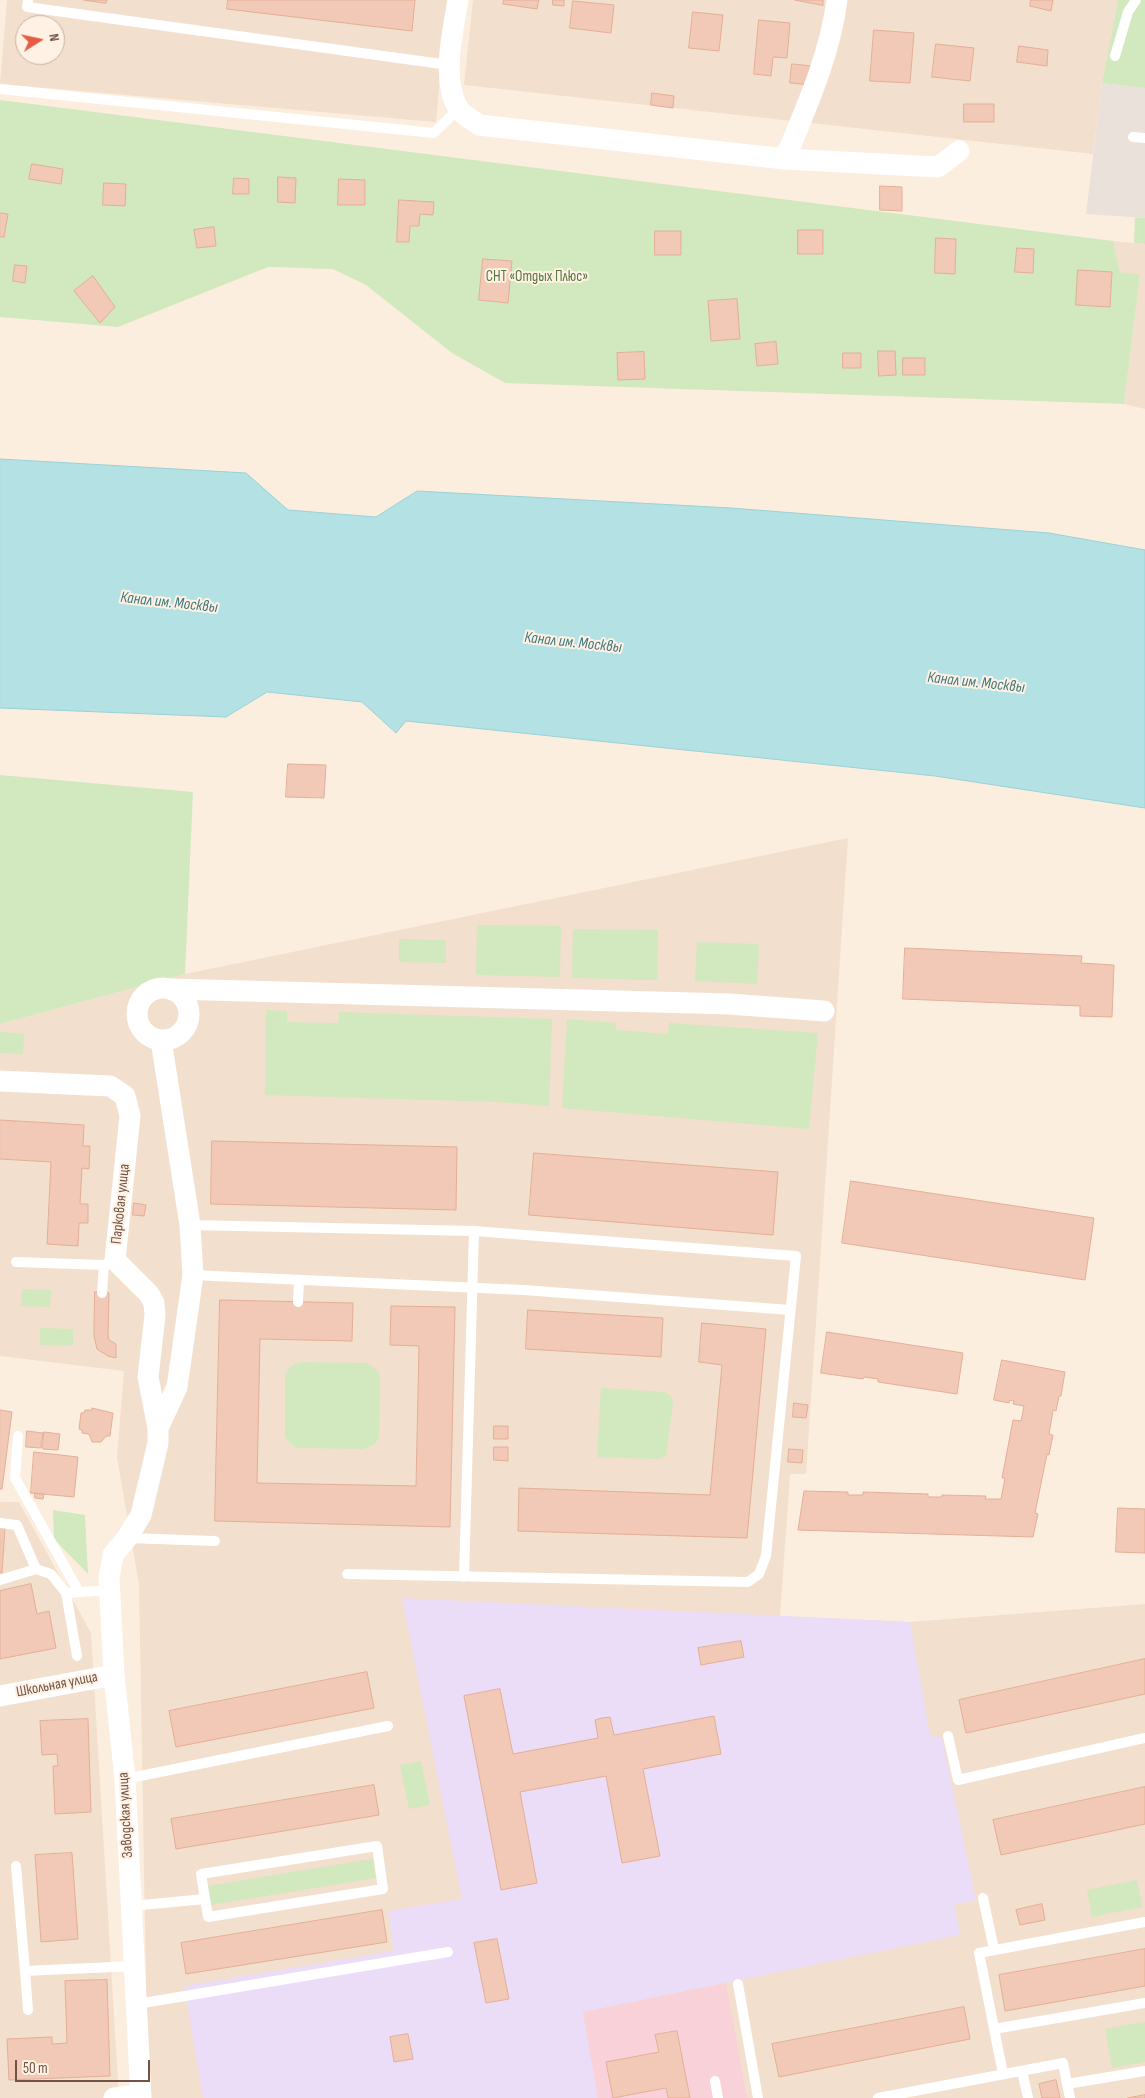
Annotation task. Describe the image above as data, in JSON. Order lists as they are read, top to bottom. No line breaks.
{"streets":{"street":["Парковая улица","Школьная улица","Заводская улица"]},"crossings":[["Парковая улица","Заводская улица"],["Школьная улица","Заводская улица"]],"water":["Канал им. Москвы"],"parks":["СНТ «Отдых Плюс»"],"scale_bar":"50 m","north":"right"}
